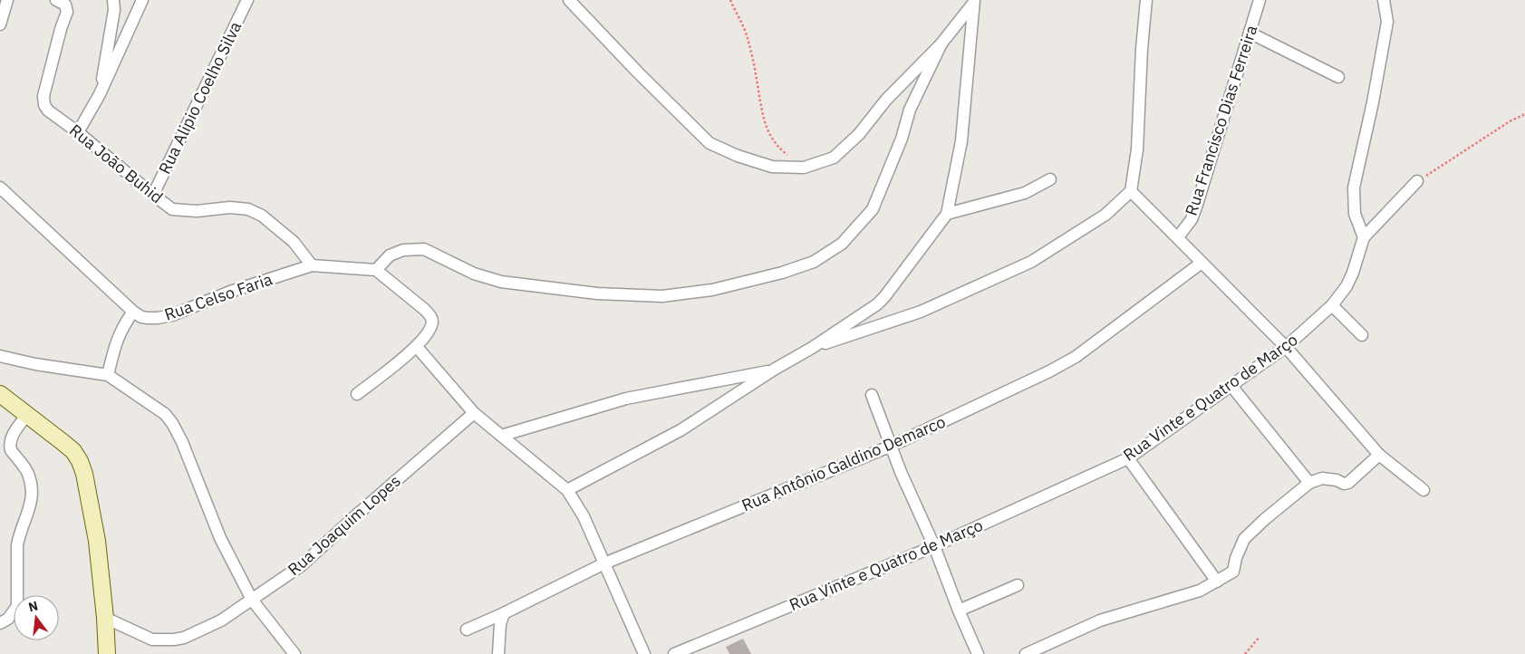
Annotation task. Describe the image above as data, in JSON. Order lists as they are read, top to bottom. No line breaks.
{"streets":{"street":["Rua Alipio Coelho Silva","Rua Francisco Dias Ferreira","Rua João Buhid","Rua Celso Faria","Rua Vinte e Quatro de Março","Rua Antônio Galdino Demarco","Rua Joaquim Lopes"]},"crossings":[["Rua Alipio Coelho Silva","Rua João Buhid"],["Rua João Buhid","Rua Celso Faria"]],"north":"top"}
